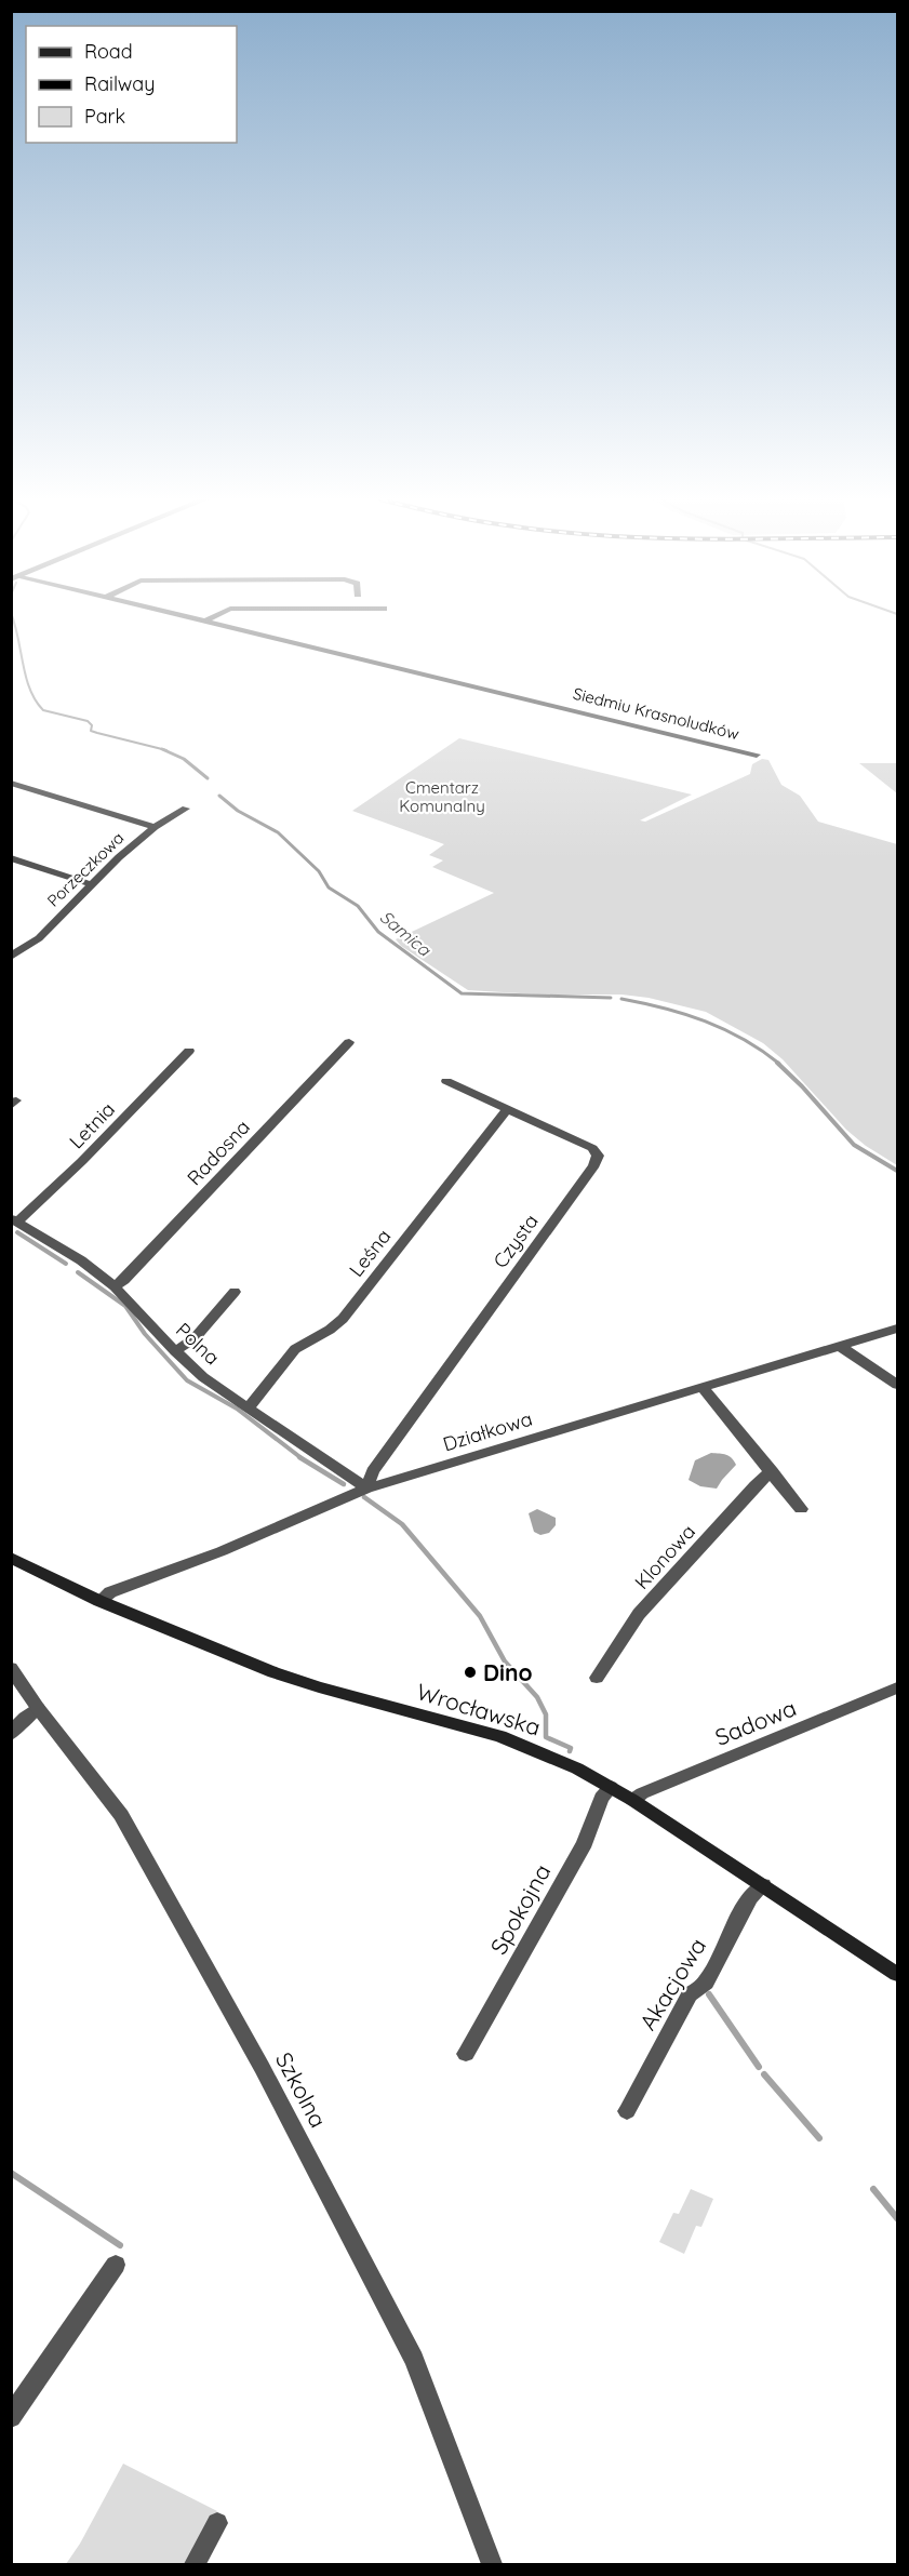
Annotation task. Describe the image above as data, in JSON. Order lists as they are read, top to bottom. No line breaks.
{"streets":{"main road":["Wrocławska"],"street":["Siedmiu Krasnoludków","Porzeczkowa","Letnia","Radosna","Czysta","Leśna","Polna","Działkowa","Klonowa","Sadowa","Spokojna","Akacjowa","Szkolna"]},"crossings":[["Letnia","Polna"],["Radosna","Polna"],["Czysta","Leśna"],["Czysta","Polna"],["Czysta","Działkowa"],["Leśna","Polna"],["Polna","Działkowa"],["Działkowa","Wrocławska"],["Wrocławska","Sadowa"],["Wrocławska","Spokojna"],["Wrocławska","Akacjowa"]],"water":["Samica"],"parks":["Cmentarz Komunalny"],"places":["Dino"],"legend":["Road","Railway","Park"]}
